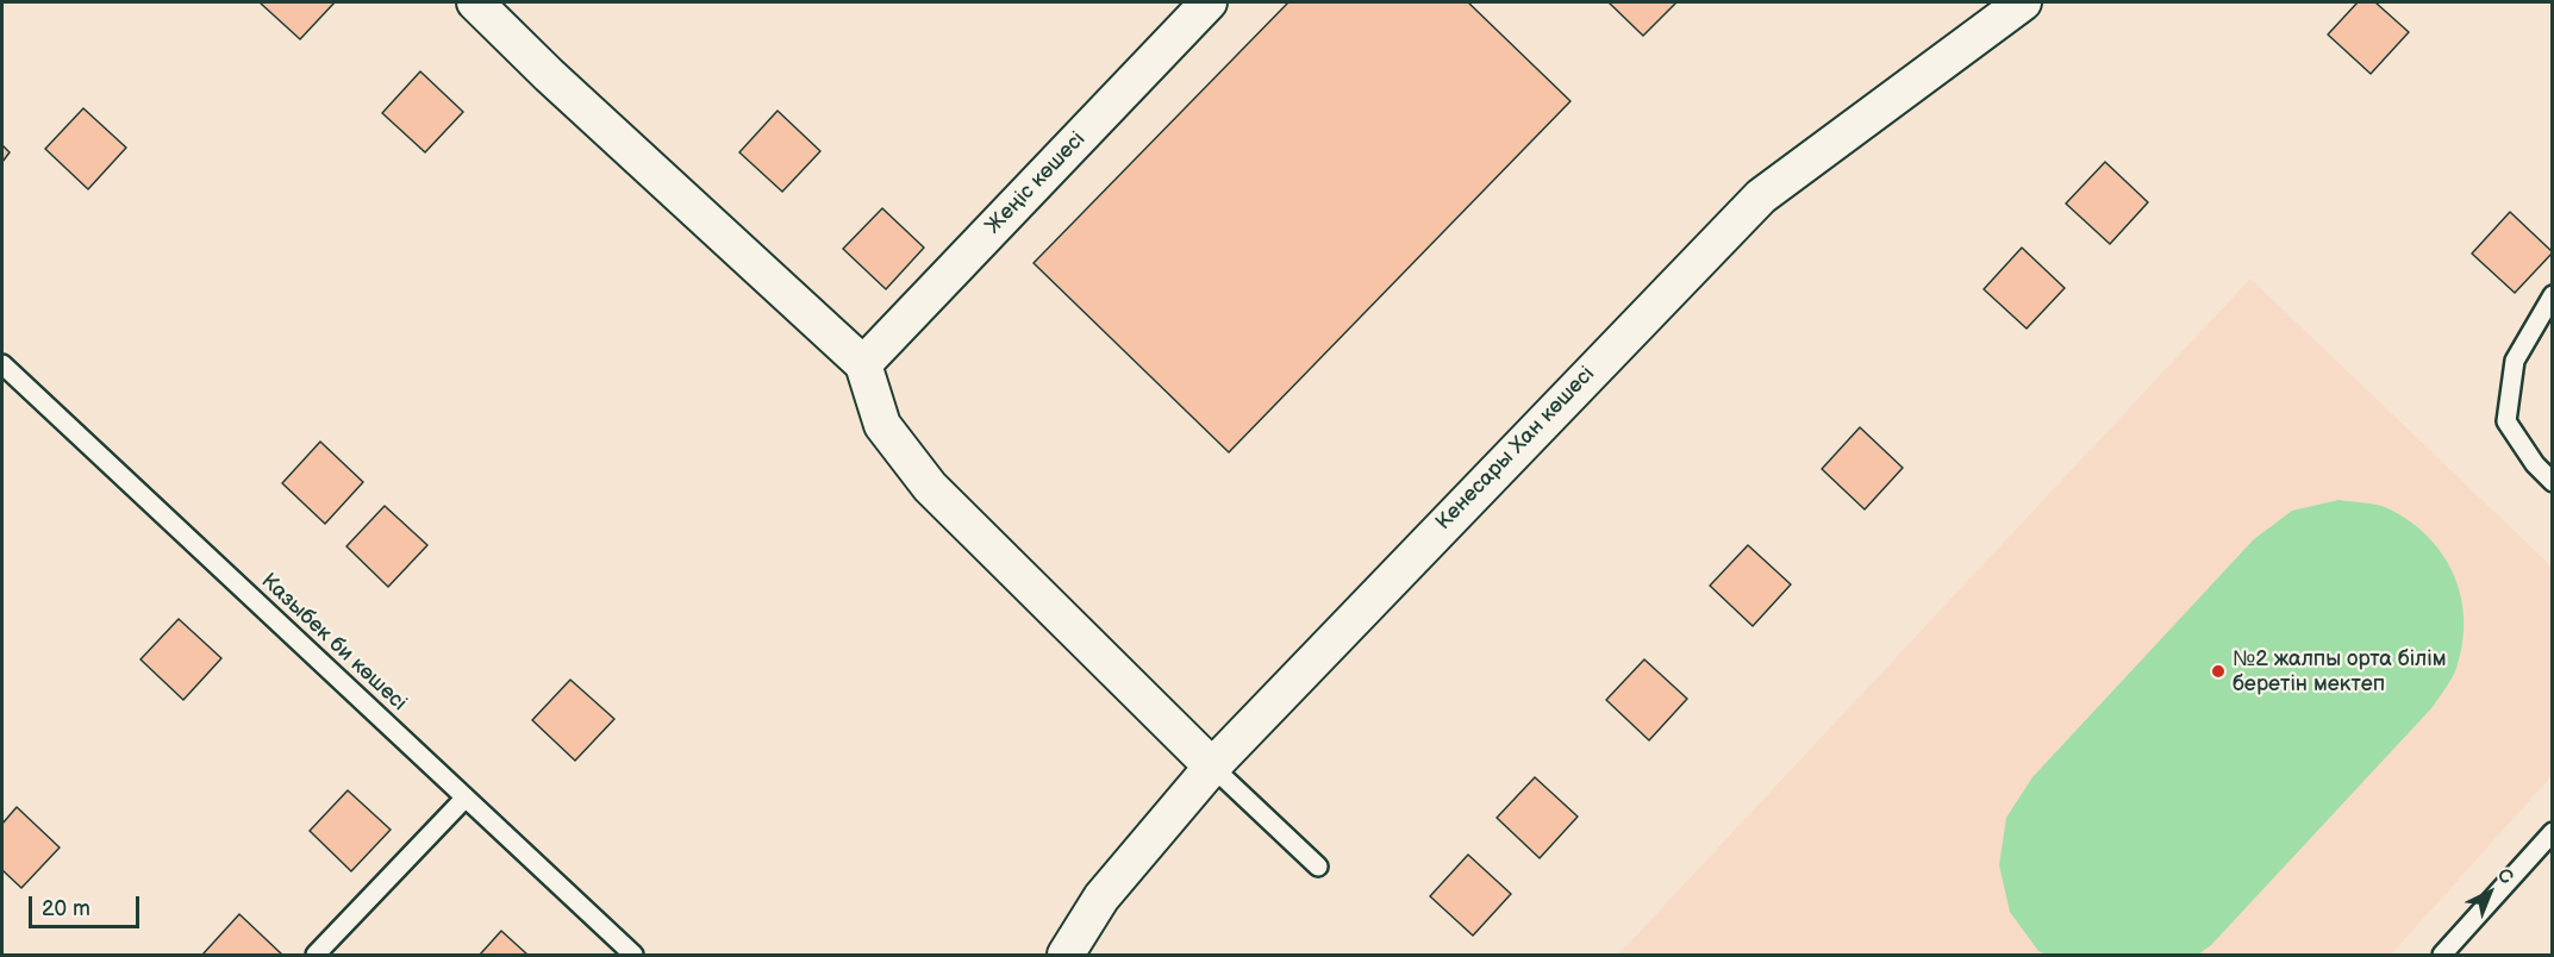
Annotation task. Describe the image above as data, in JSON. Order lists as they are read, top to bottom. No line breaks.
{"streets":{"street":["Жеңіс көшесі","Кенесары Хан көшесі"],"lane":["Казыбек би көшесі"]},"places":["№2 жалпы орта білім беретін мектеп"],"scale_bar":"20 m","north":"top right"}
